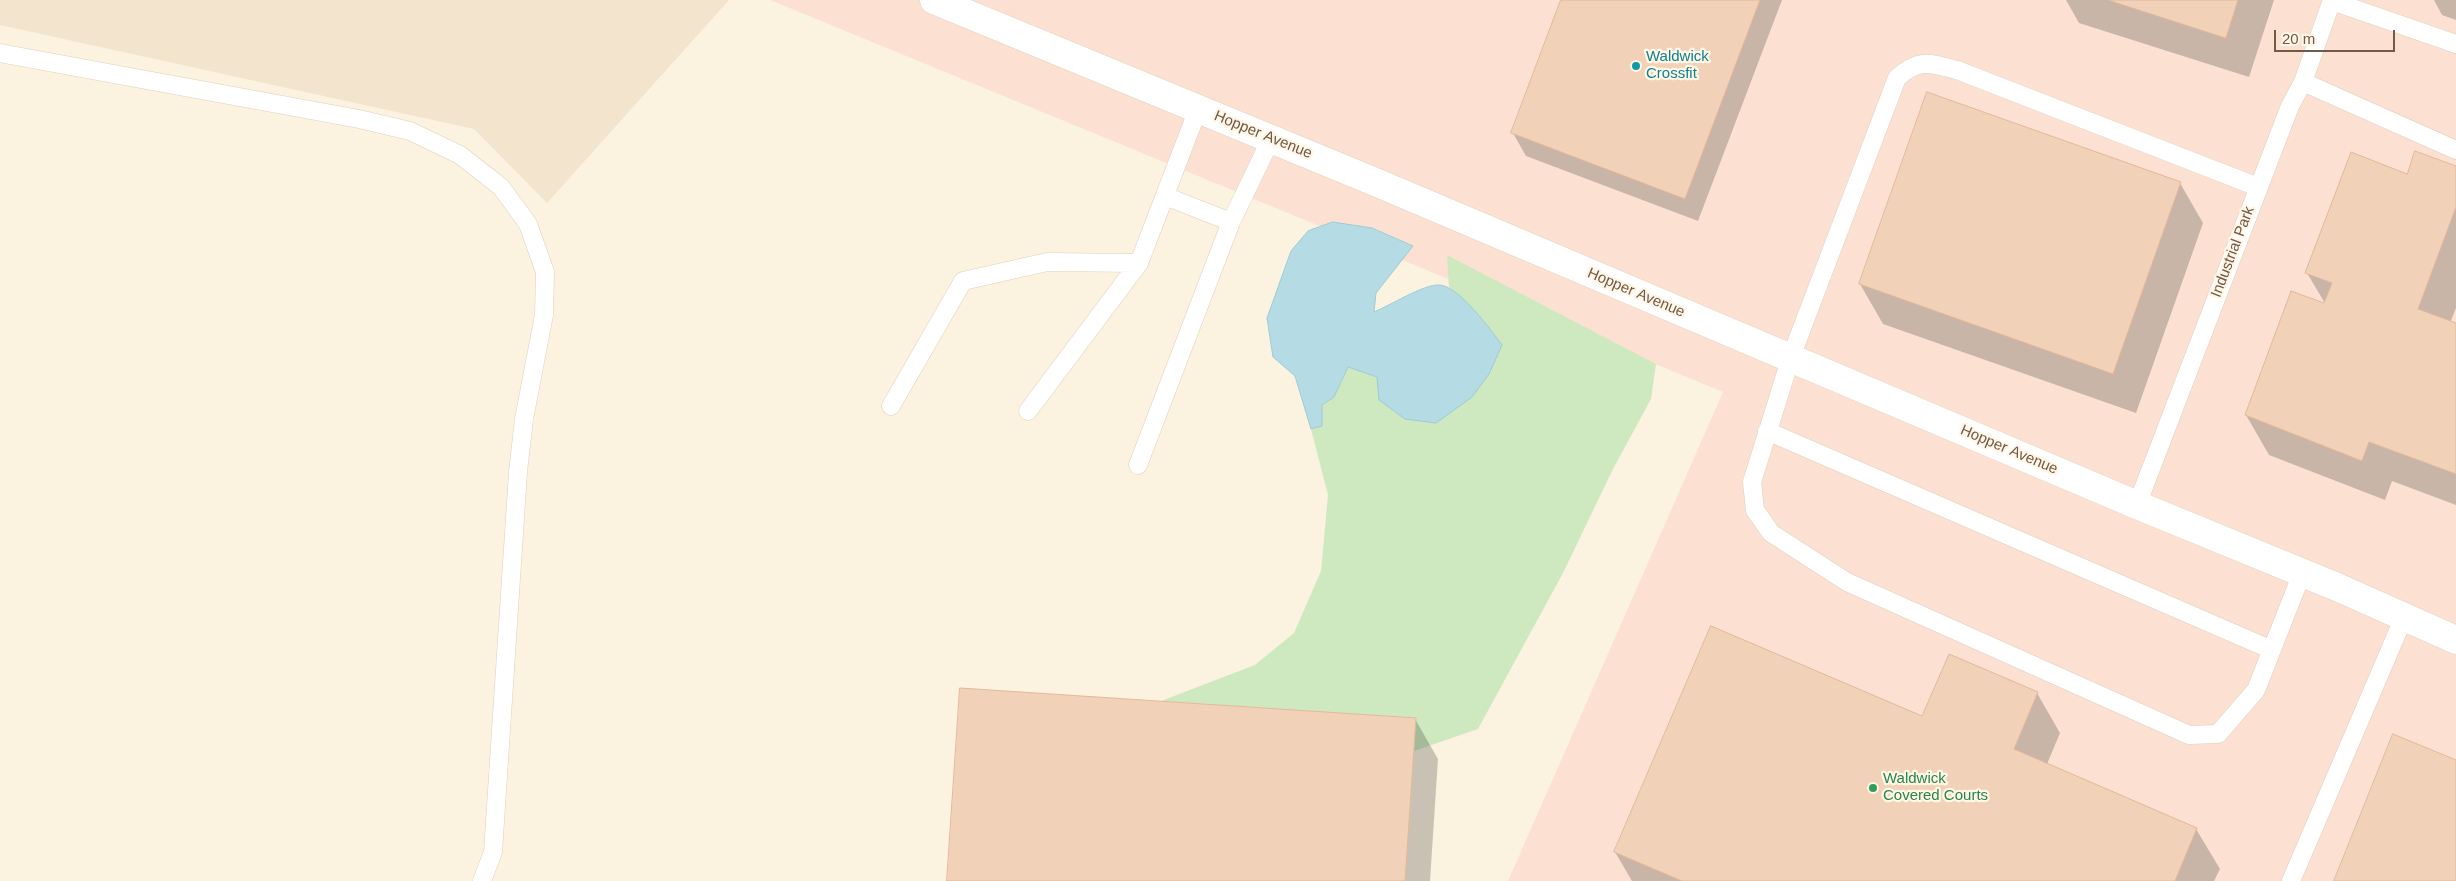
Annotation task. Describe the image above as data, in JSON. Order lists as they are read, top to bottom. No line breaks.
{"streets":{"street":["Hopper Avenue"],"lane":["Industrial Park"]},"crossings":[["Hopper Avenue","Industrial Park"]],"places":["Waldwick Crossfit","Waldwick Covered Courts"],"scale_bar":"20 m"}
